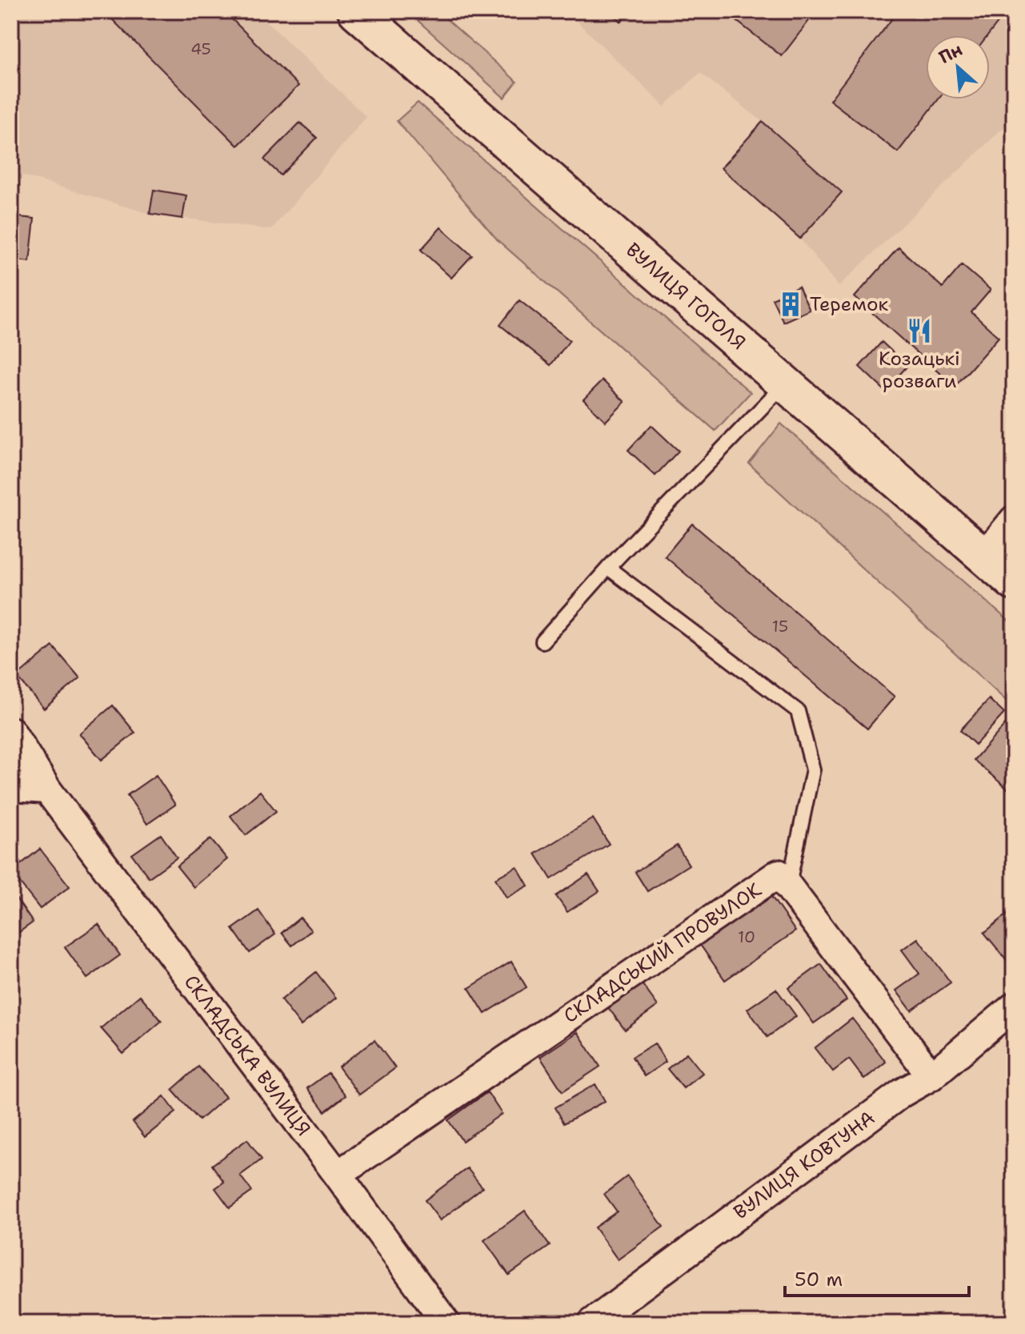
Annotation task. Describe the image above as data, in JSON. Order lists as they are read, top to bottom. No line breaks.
{"streets":{"street":["ВУЛИЦЯ ГОГОЛЯ","СКЛАДСЬКИЙ ПРОВУЛОК","СКЛАДСЬКА ВУЛИЦЯ","ВУЛИЦЯ КОВТУНА"]},"crossings":[["СКЛАДСЬКИЙ ПРОВУЛОК","СКЛАДСЬКА ВУЛИЦЯ"],["СКЛАДСЬКИЙ ПРОВУЛОК","ВУЛИЦЯ КОВТУНА"]],"places":{"building":["Теремок"],"restaurant":["Козацькі розваги"]},"house_numbers":["45","15","10"],"scale_bar":"50 m","north":"top left"}
